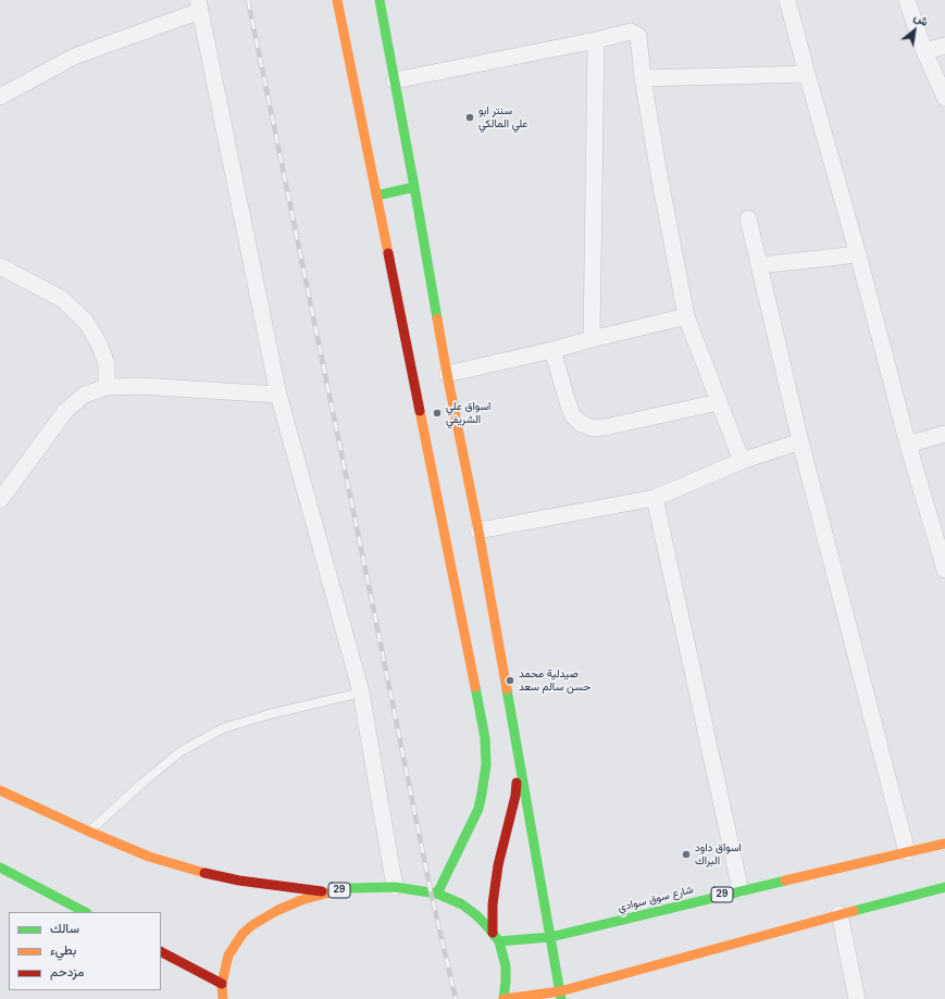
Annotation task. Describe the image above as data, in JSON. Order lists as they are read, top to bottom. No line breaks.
{"streets":{"street":["29","شارع سوق سوادي"]},"crossings":[["29","شارع سوق سوادي"]],"places":["سنتر ابو علي المالكي","اسواق علي الشريفي","صيدلية محمد حسن سالم سعد","اسواق داود البراك"],"legend":["سالك","بطيء","مزدحم"],"north":"top right"}
